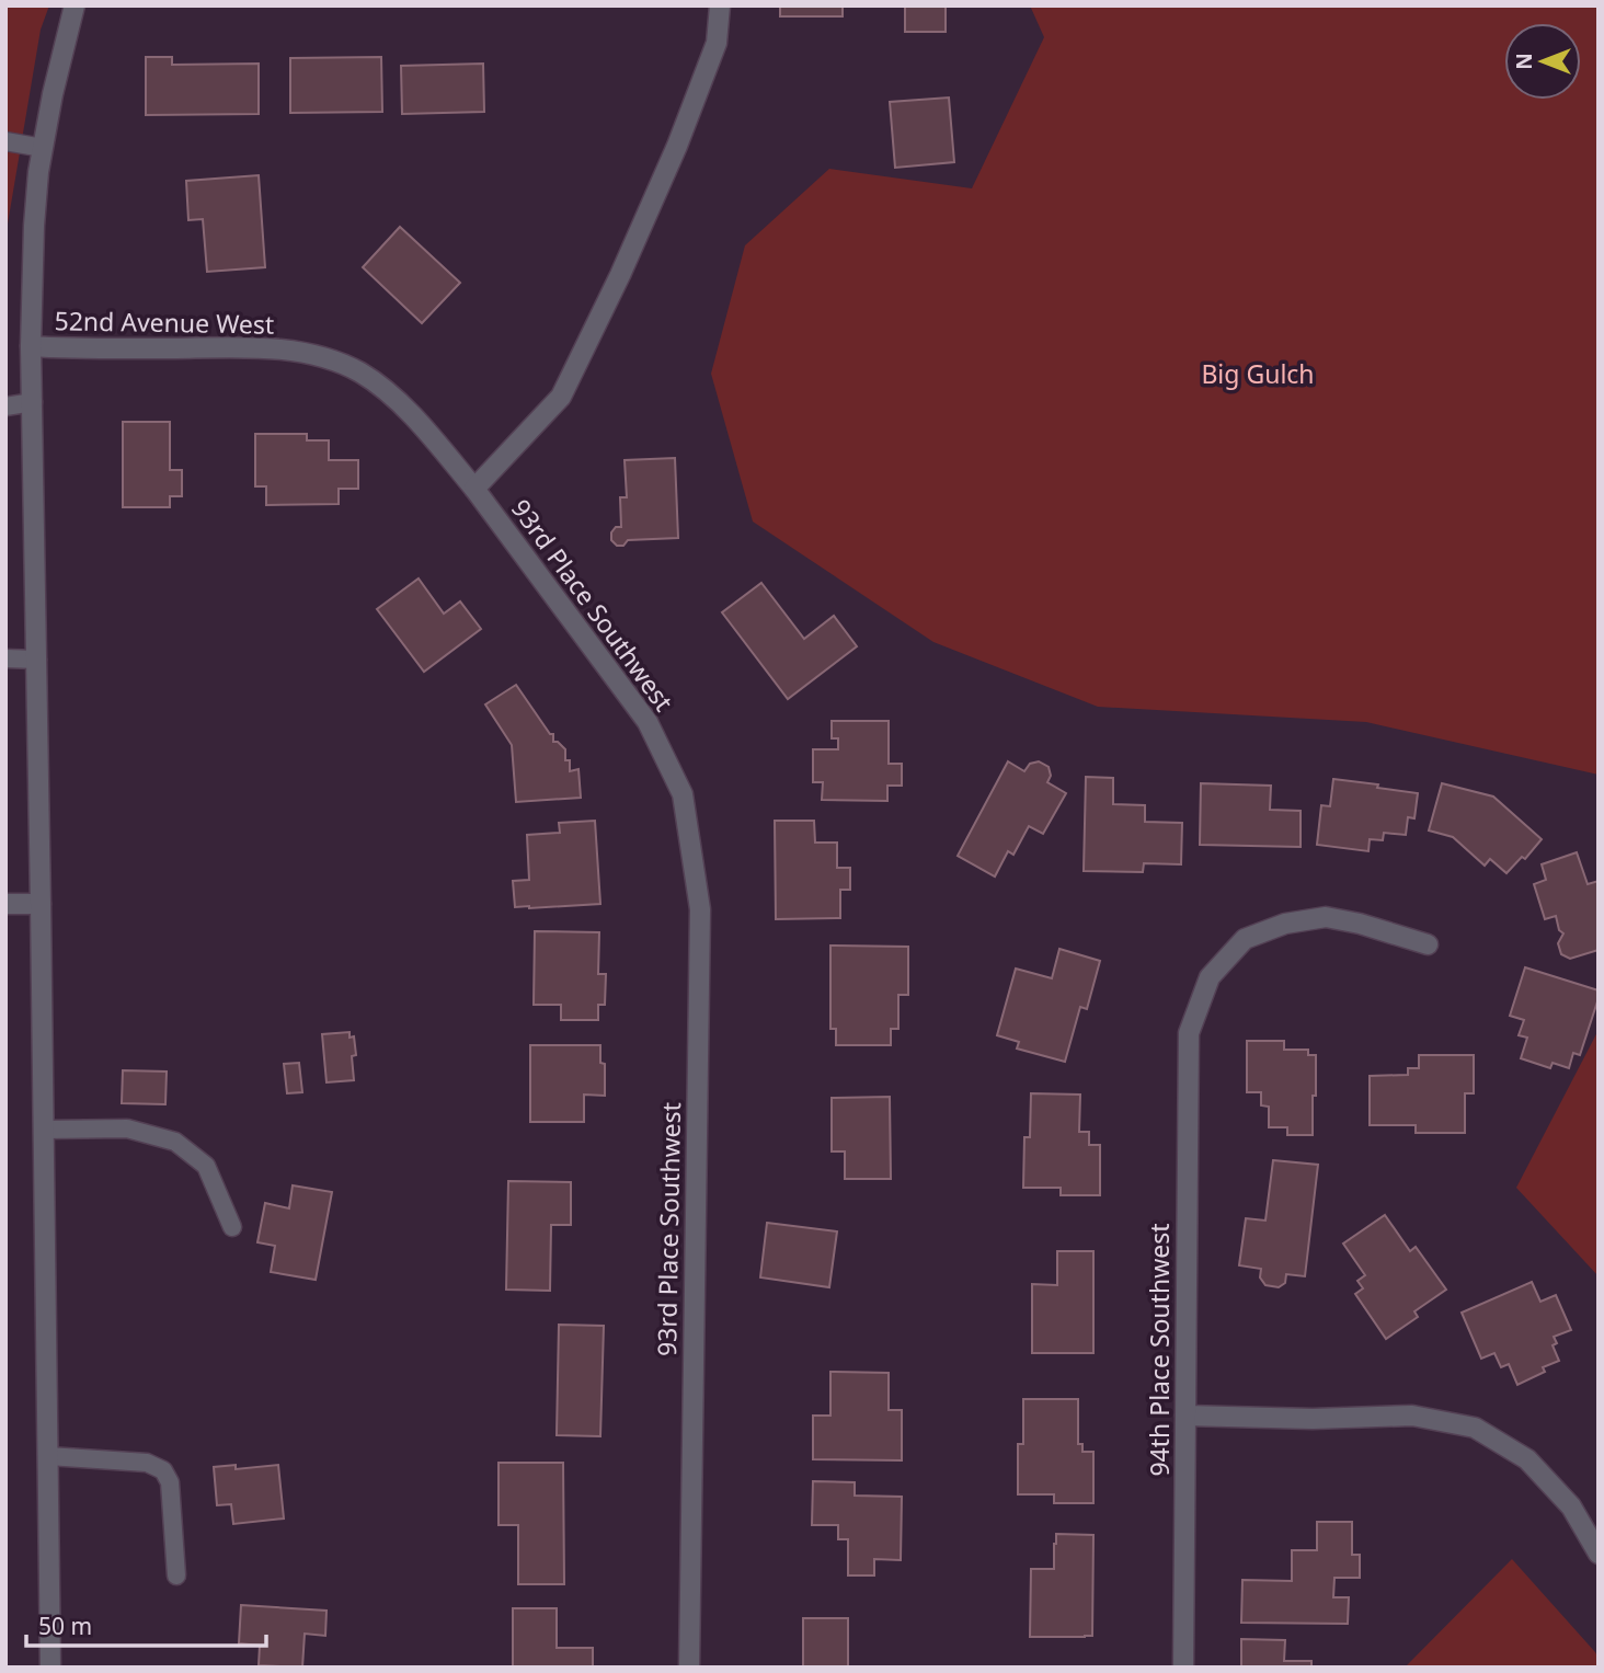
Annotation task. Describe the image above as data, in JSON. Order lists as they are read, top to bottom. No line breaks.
{"streets":{"street":["52nd Avenue West","93rd Place Southwest","94th Place Southwest"]},"crossings":[["52nd Avenue West","93rd Place Southwest"]],"parks":["Big Gulch"],"scale_bar":"50 m","north":"left"}
